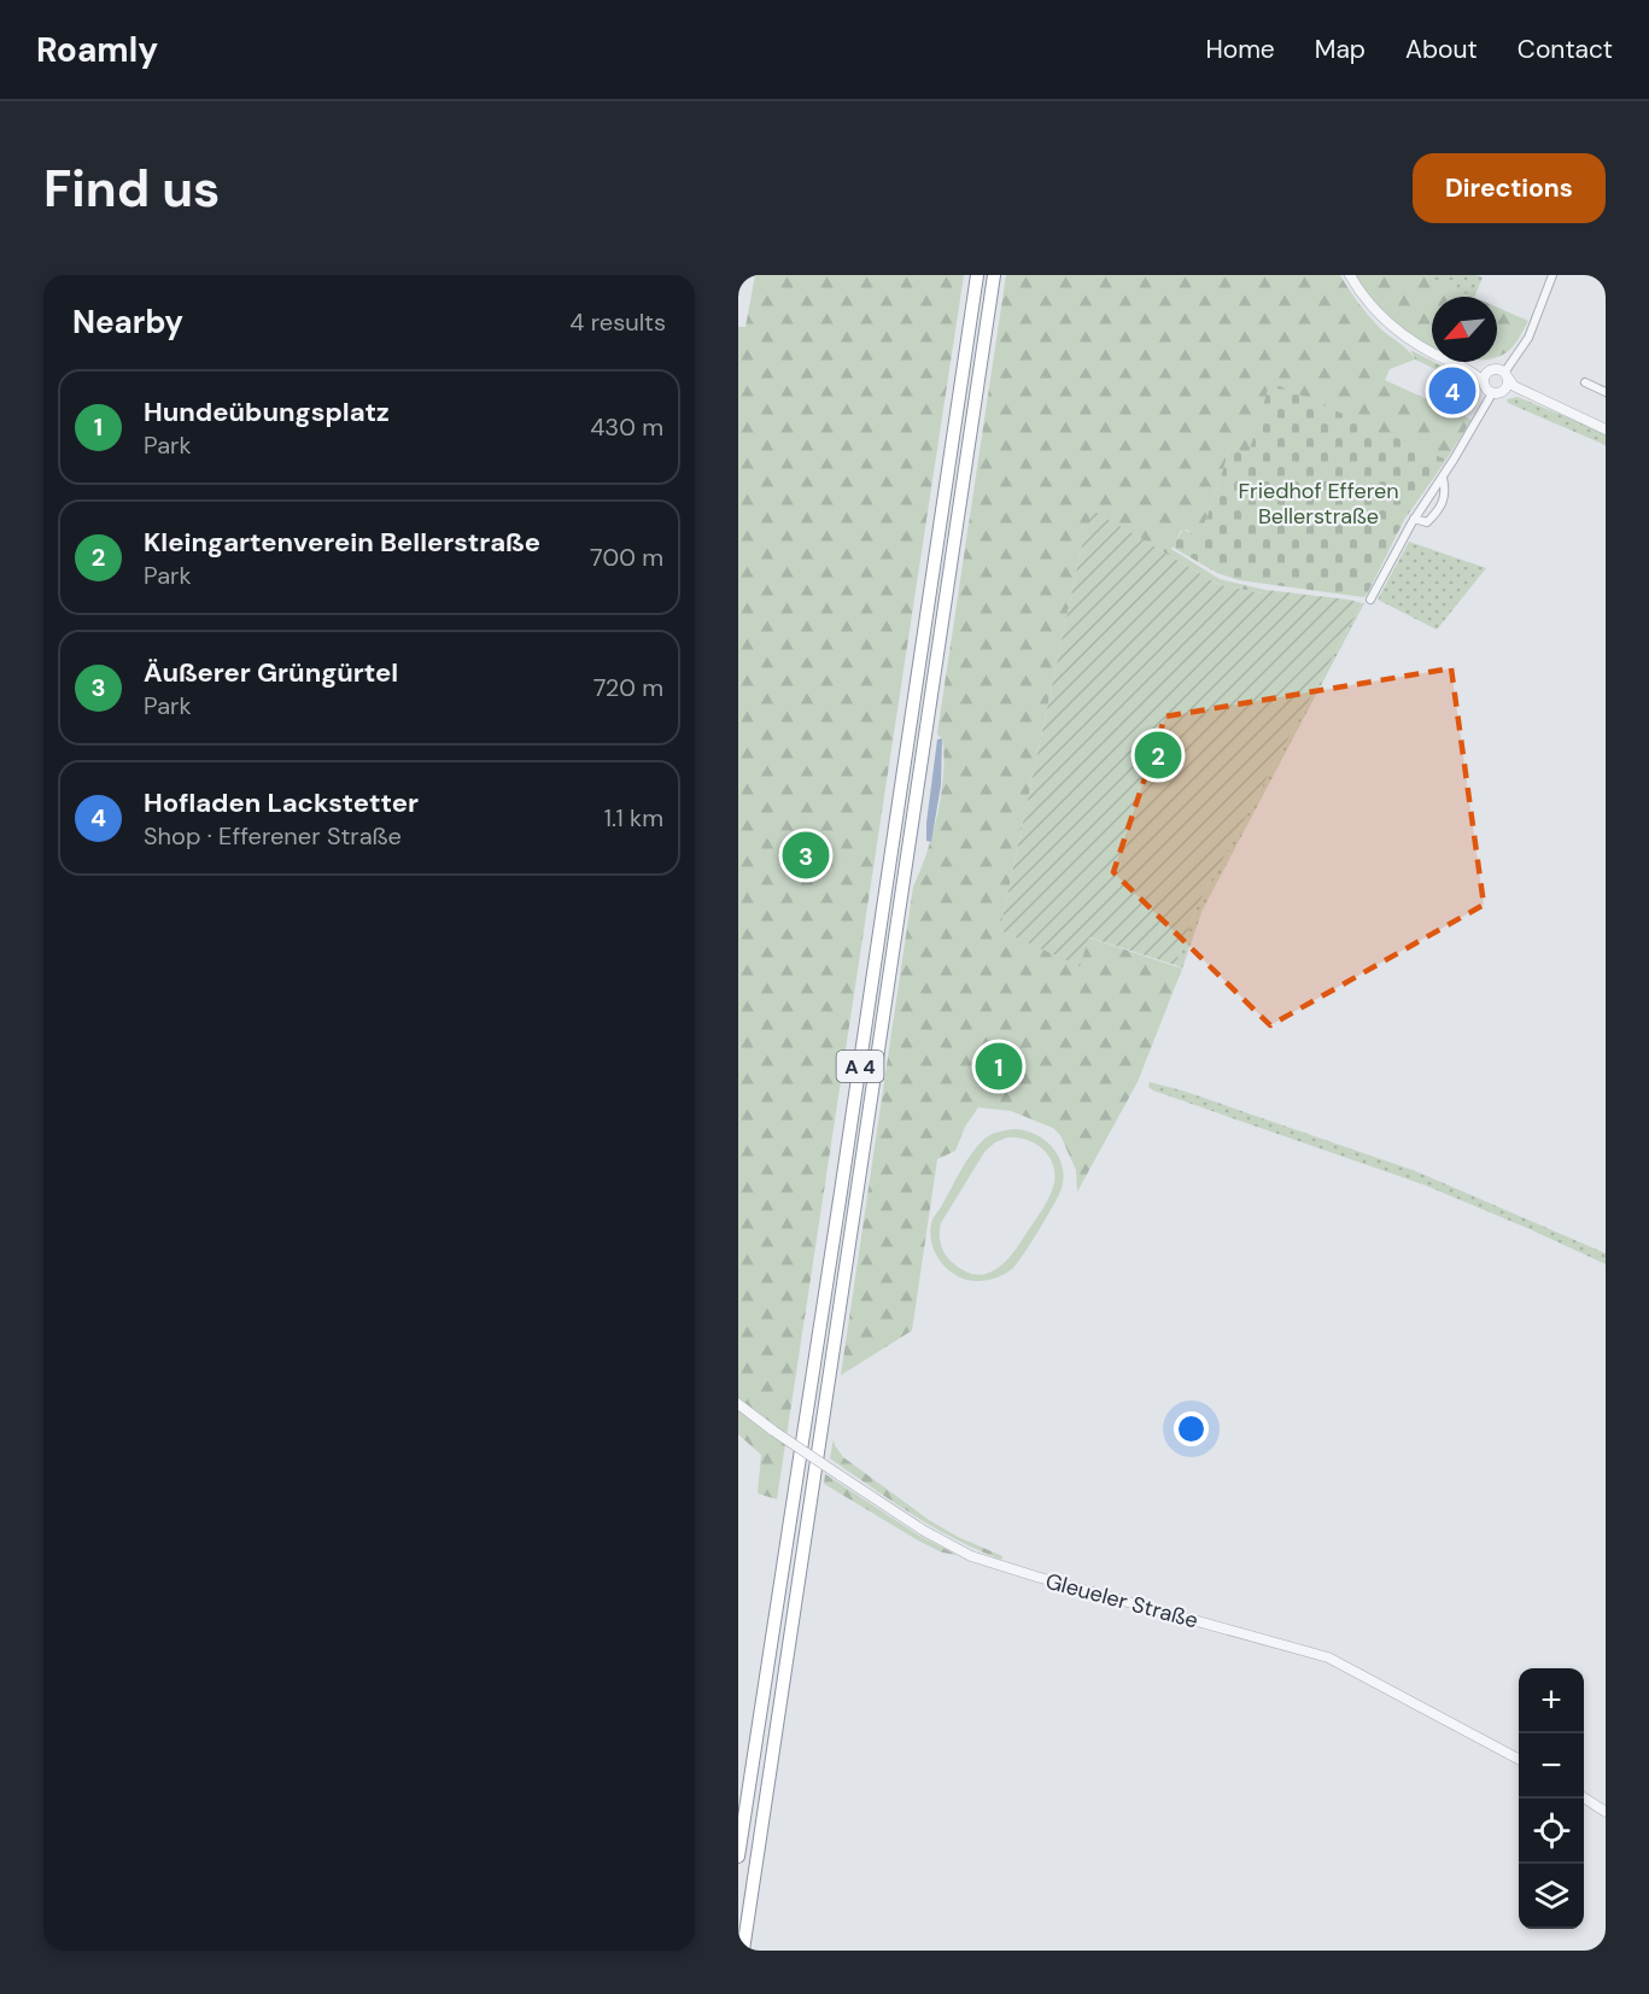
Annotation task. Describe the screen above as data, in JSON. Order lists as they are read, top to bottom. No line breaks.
{"streets":{"highway":["A 4"],"street":["Gleueler Straße"]},"parks":["Friedhof Efferen Bellerstraße"],"north":"bottom left","page":{"header":"Roamly","nav":["Home","Map","About","Contact"],"buttons":"Directions","title":"Find us","heading":["Nearby","4 results"],"pins":["4","2","3","1"],"list":[{"mark":"1","name":"Hundeübungsplatz","note":"Park","value":"430 m"},{"mark":"2","name":"Kleingartenverein Bellerstraße","note":"Park","value":"700 m"},{"mark":"3","name":"Äußerer Grüngürtel","note":"Park","value":"720 m"},{"mark":"4","name":"Hofladen Lackstetter","note":"Shop · Efferener Straße","value":"1.1 km"}],"map_buttons":["+","−"]}}
